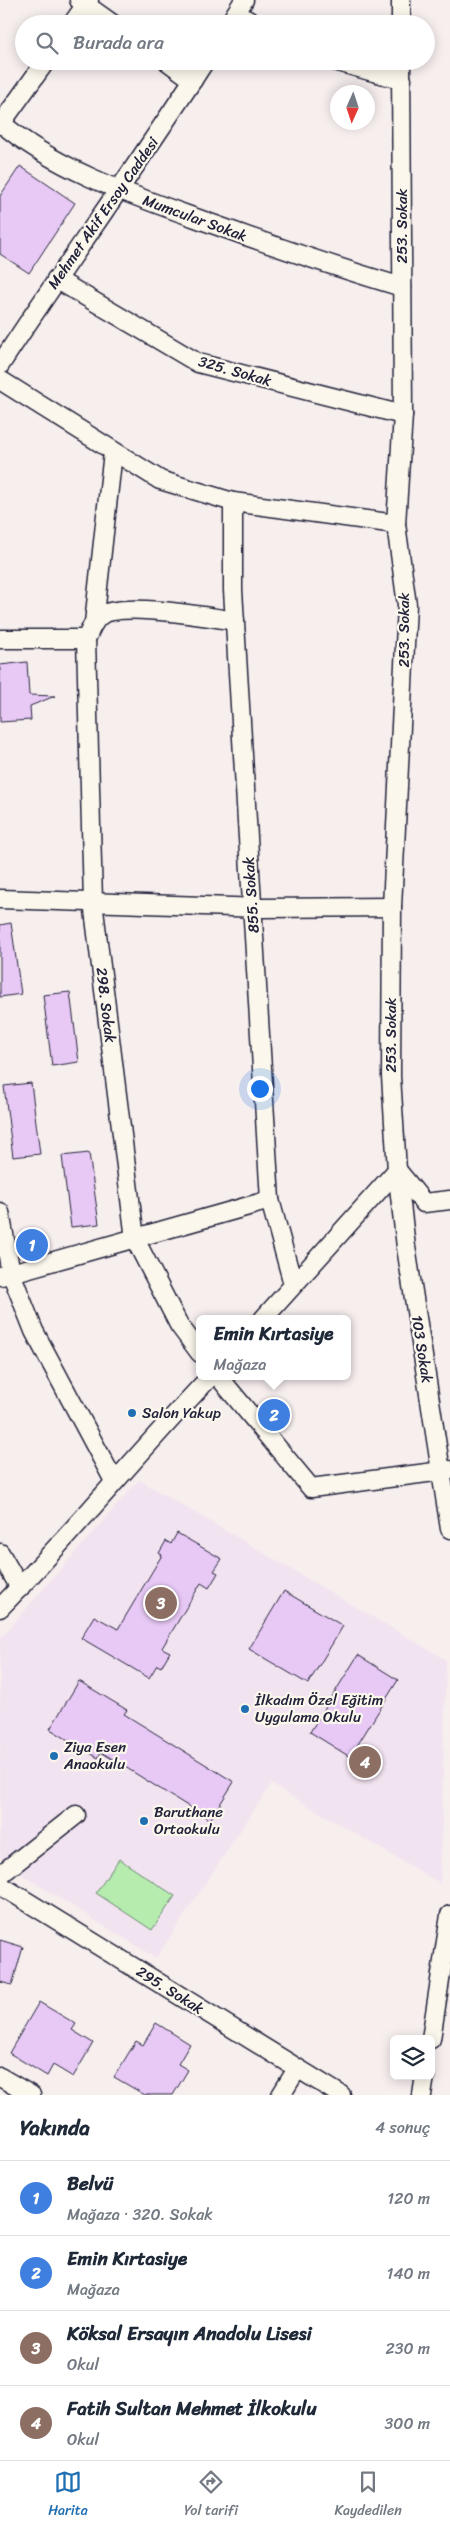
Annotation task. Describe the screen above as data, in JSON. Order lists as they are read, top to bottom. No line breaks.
{"streets":{"street":["Mehmet Akif Ersoy Caddesi","Mumcular Sokak","253. Sokak","325. Sokak","855. Sokak","298. Sokak","103 Sokak","295. Sokak"]},"crossings":[["Mehmet Akif Ersoy Caddesi","Mumcular Sokak"],["Mehmet Akif Ersoy Caddesi","325. Sokak"],["Mumcular Sokak","253. Sokak"],["253. Sokak","325. Sokak"],["253. Sokak","103 Sokak"]],"places":["Salon Yakup","İlkadım Özel Eğitim Uygulama Okulu","Ziya Esen Anaokulu","Baruthane Ortaokulu"],"north":"bottom","page":{"search":"Burada ara","pins":["1","2","3","4"],"popup":["Emin Kırtasiye","Mağaza"],"heading":["Yakında","4 sonuç"],"list":[{"mark":"1","name":"Belvü","note":"Mağaza · 320. Sokak","value":"120 m"},{"mark":"2","name":"Emin Kırtasiye","note":"Mağaza","value":"140 m"},{"mark":"3","name":"Köksal Ersayın Anadolu Lisesi","note":"Okul","value":"230 m"},{"mark":"4","name":"Fatih Sultan Mehmet İlkokulu","note":"Okul","value":"300 m"}],"nav":["Harita","Yol tarifi","Kaydedilen"]}}
